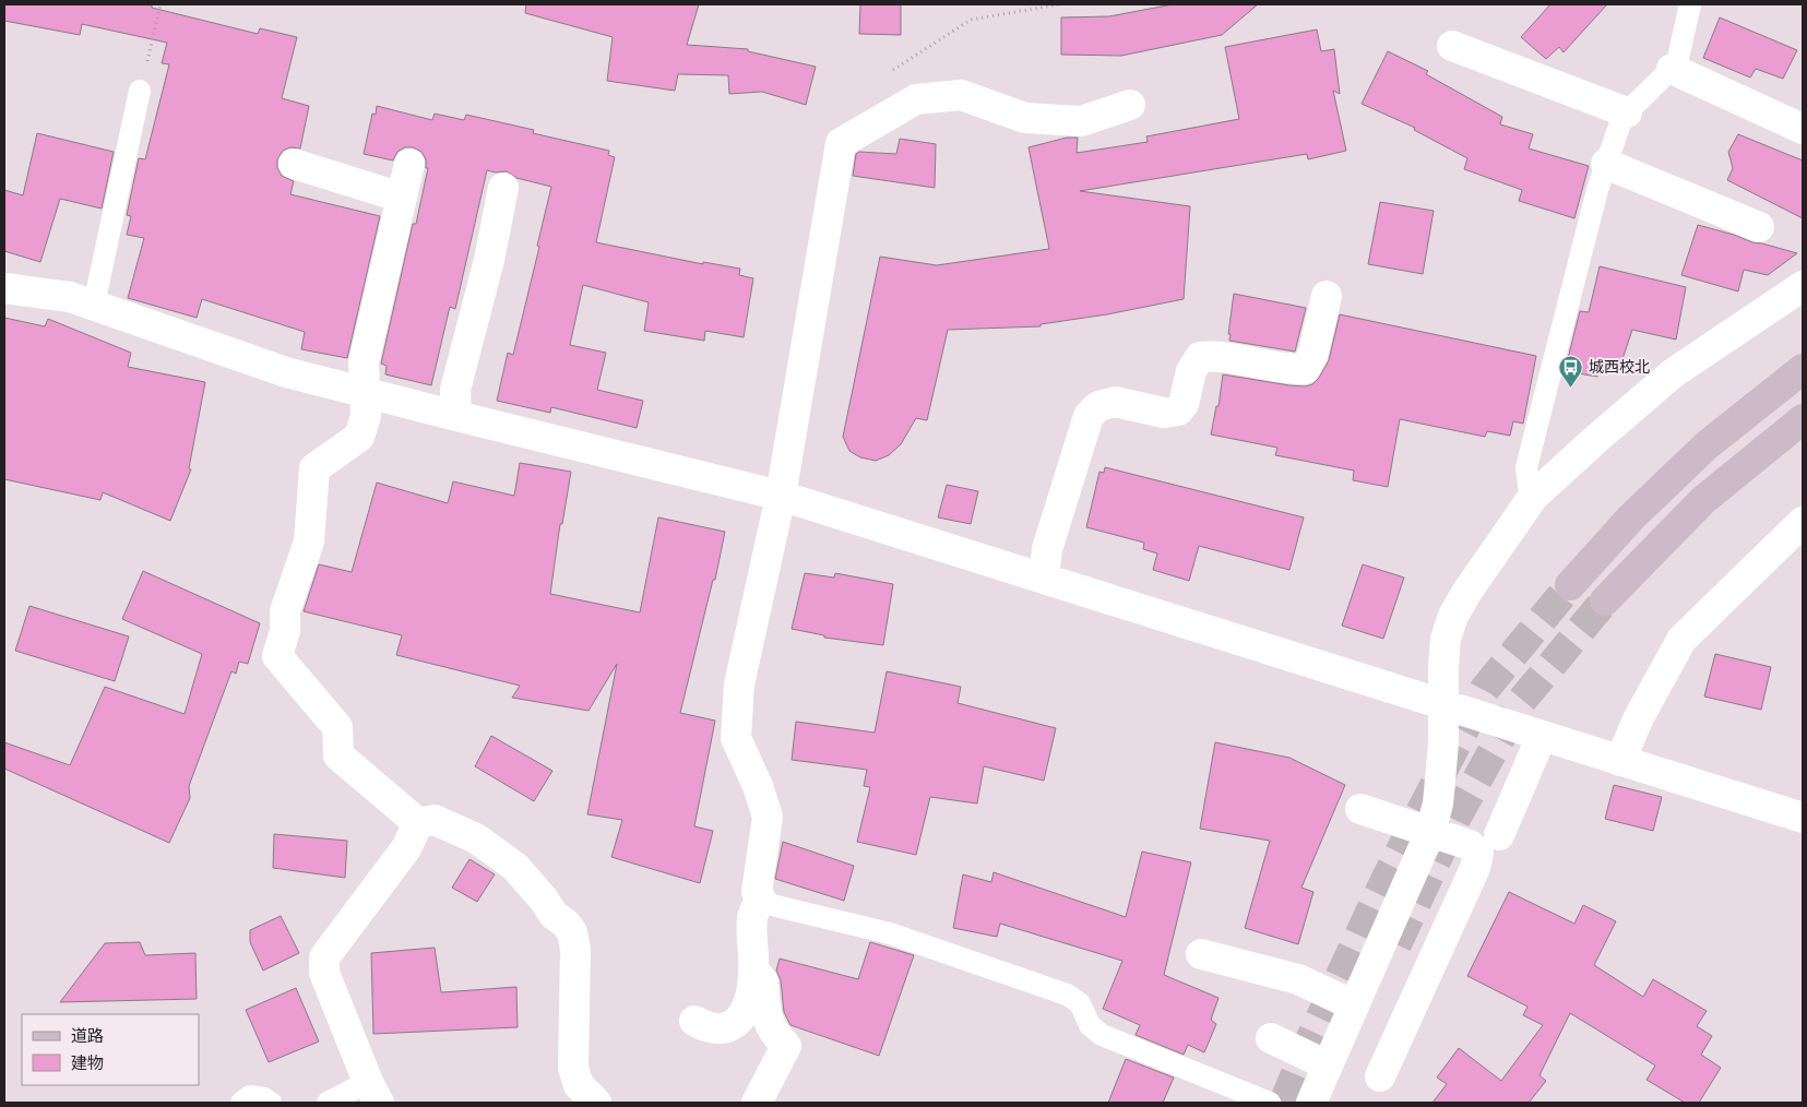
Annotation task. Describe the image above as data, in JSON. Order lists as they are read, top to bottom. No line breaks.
{"places":{"bus stop":["城西校北"]},"legend":["道路","建物"]}
